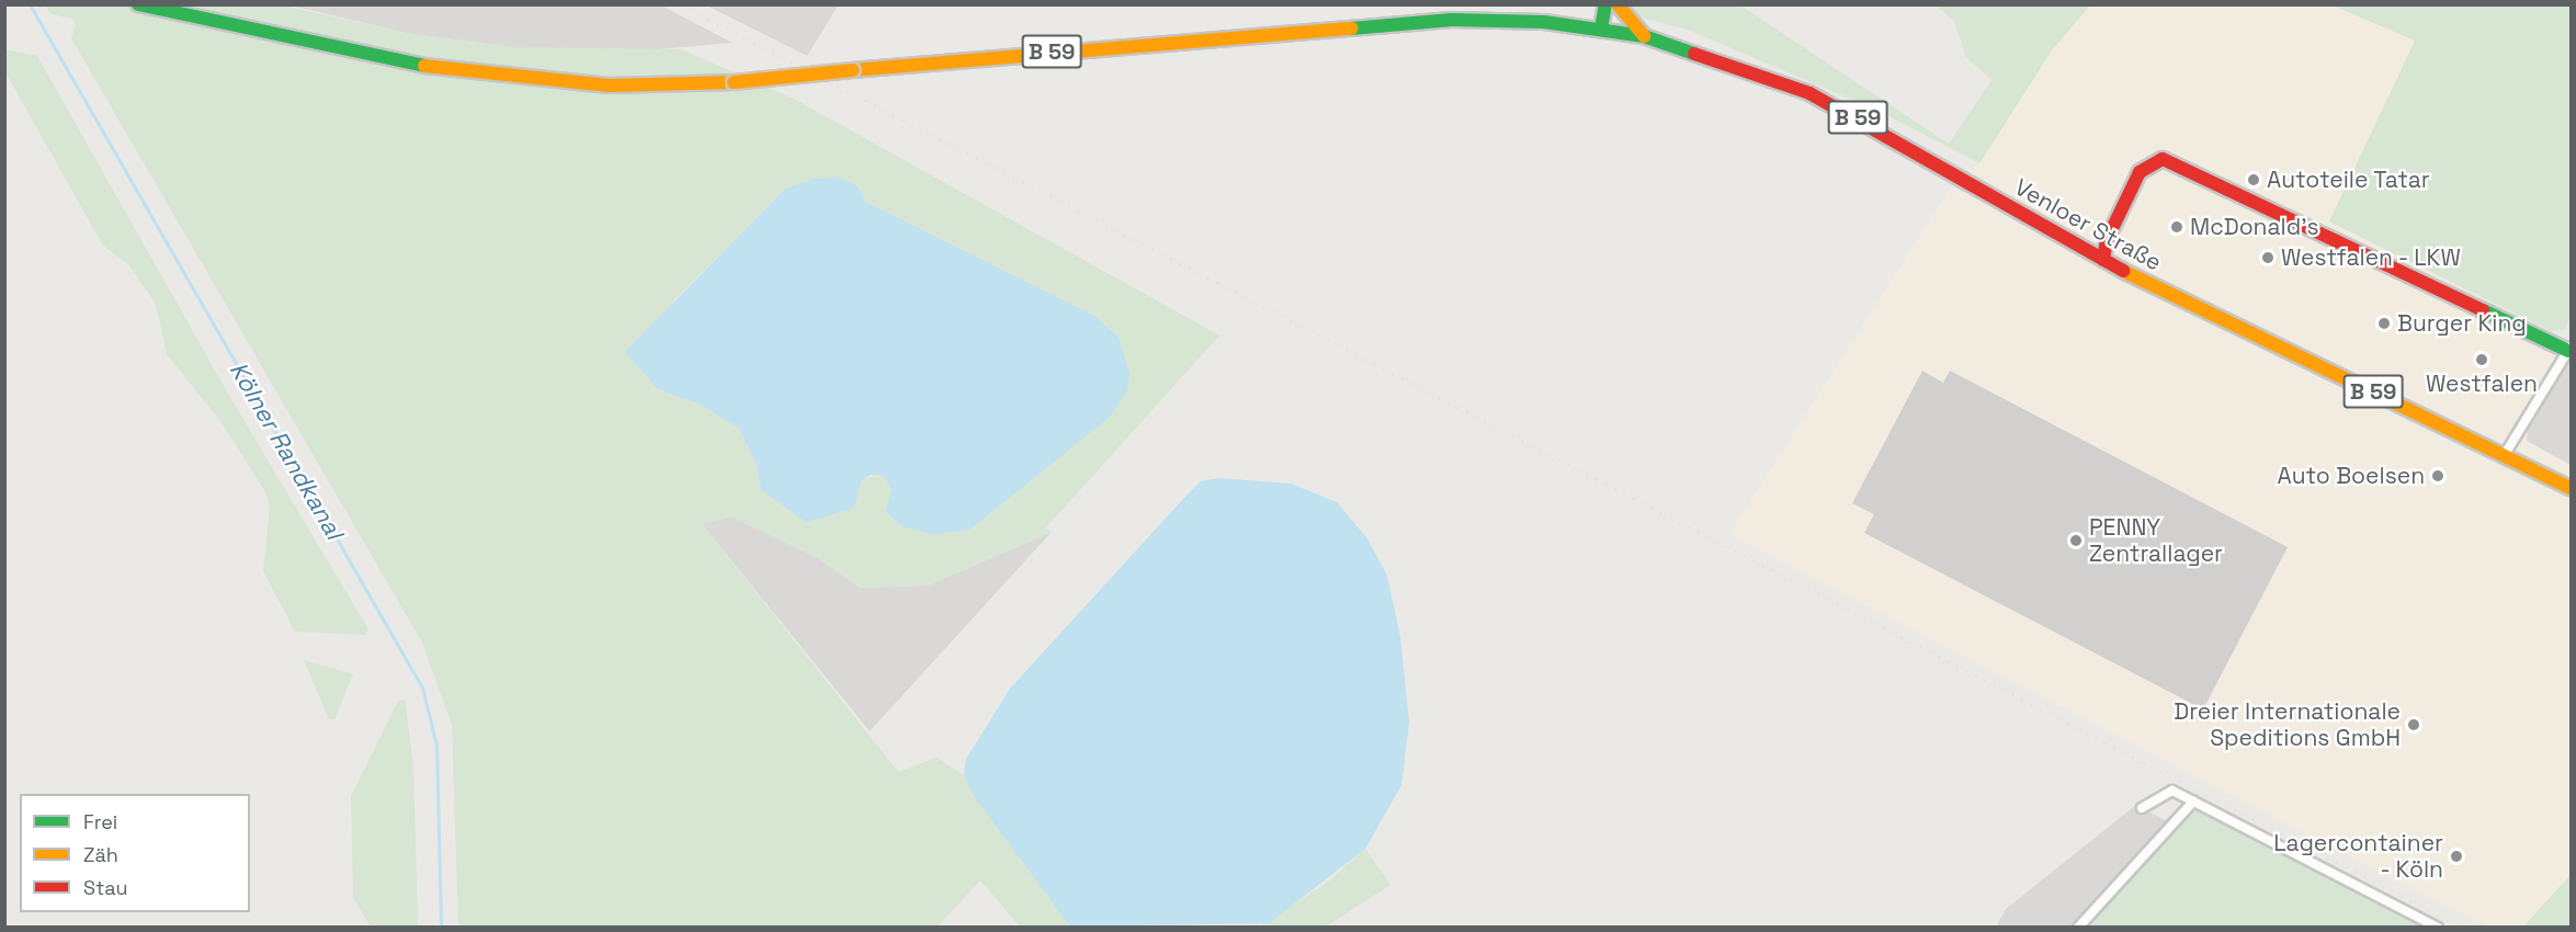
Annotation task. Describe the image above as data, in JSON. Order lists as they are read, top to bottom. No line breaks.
{"streets":{"main road":["B 59","Venloer Straße"]},"crossings":[["B 59","Venloer Straße"]],"water":["Kölner Randkanal"],"places":["Autoteile Tatar","McDonald's","Westfalen - LKW","Burger King","Westfalen","Auto Boelsen","PENNY Zentrallager","Dreier Internationale Speditions GmbH","Lagercontainer - Köln"],"legend":["Frei","Zäh","Stau"]}
